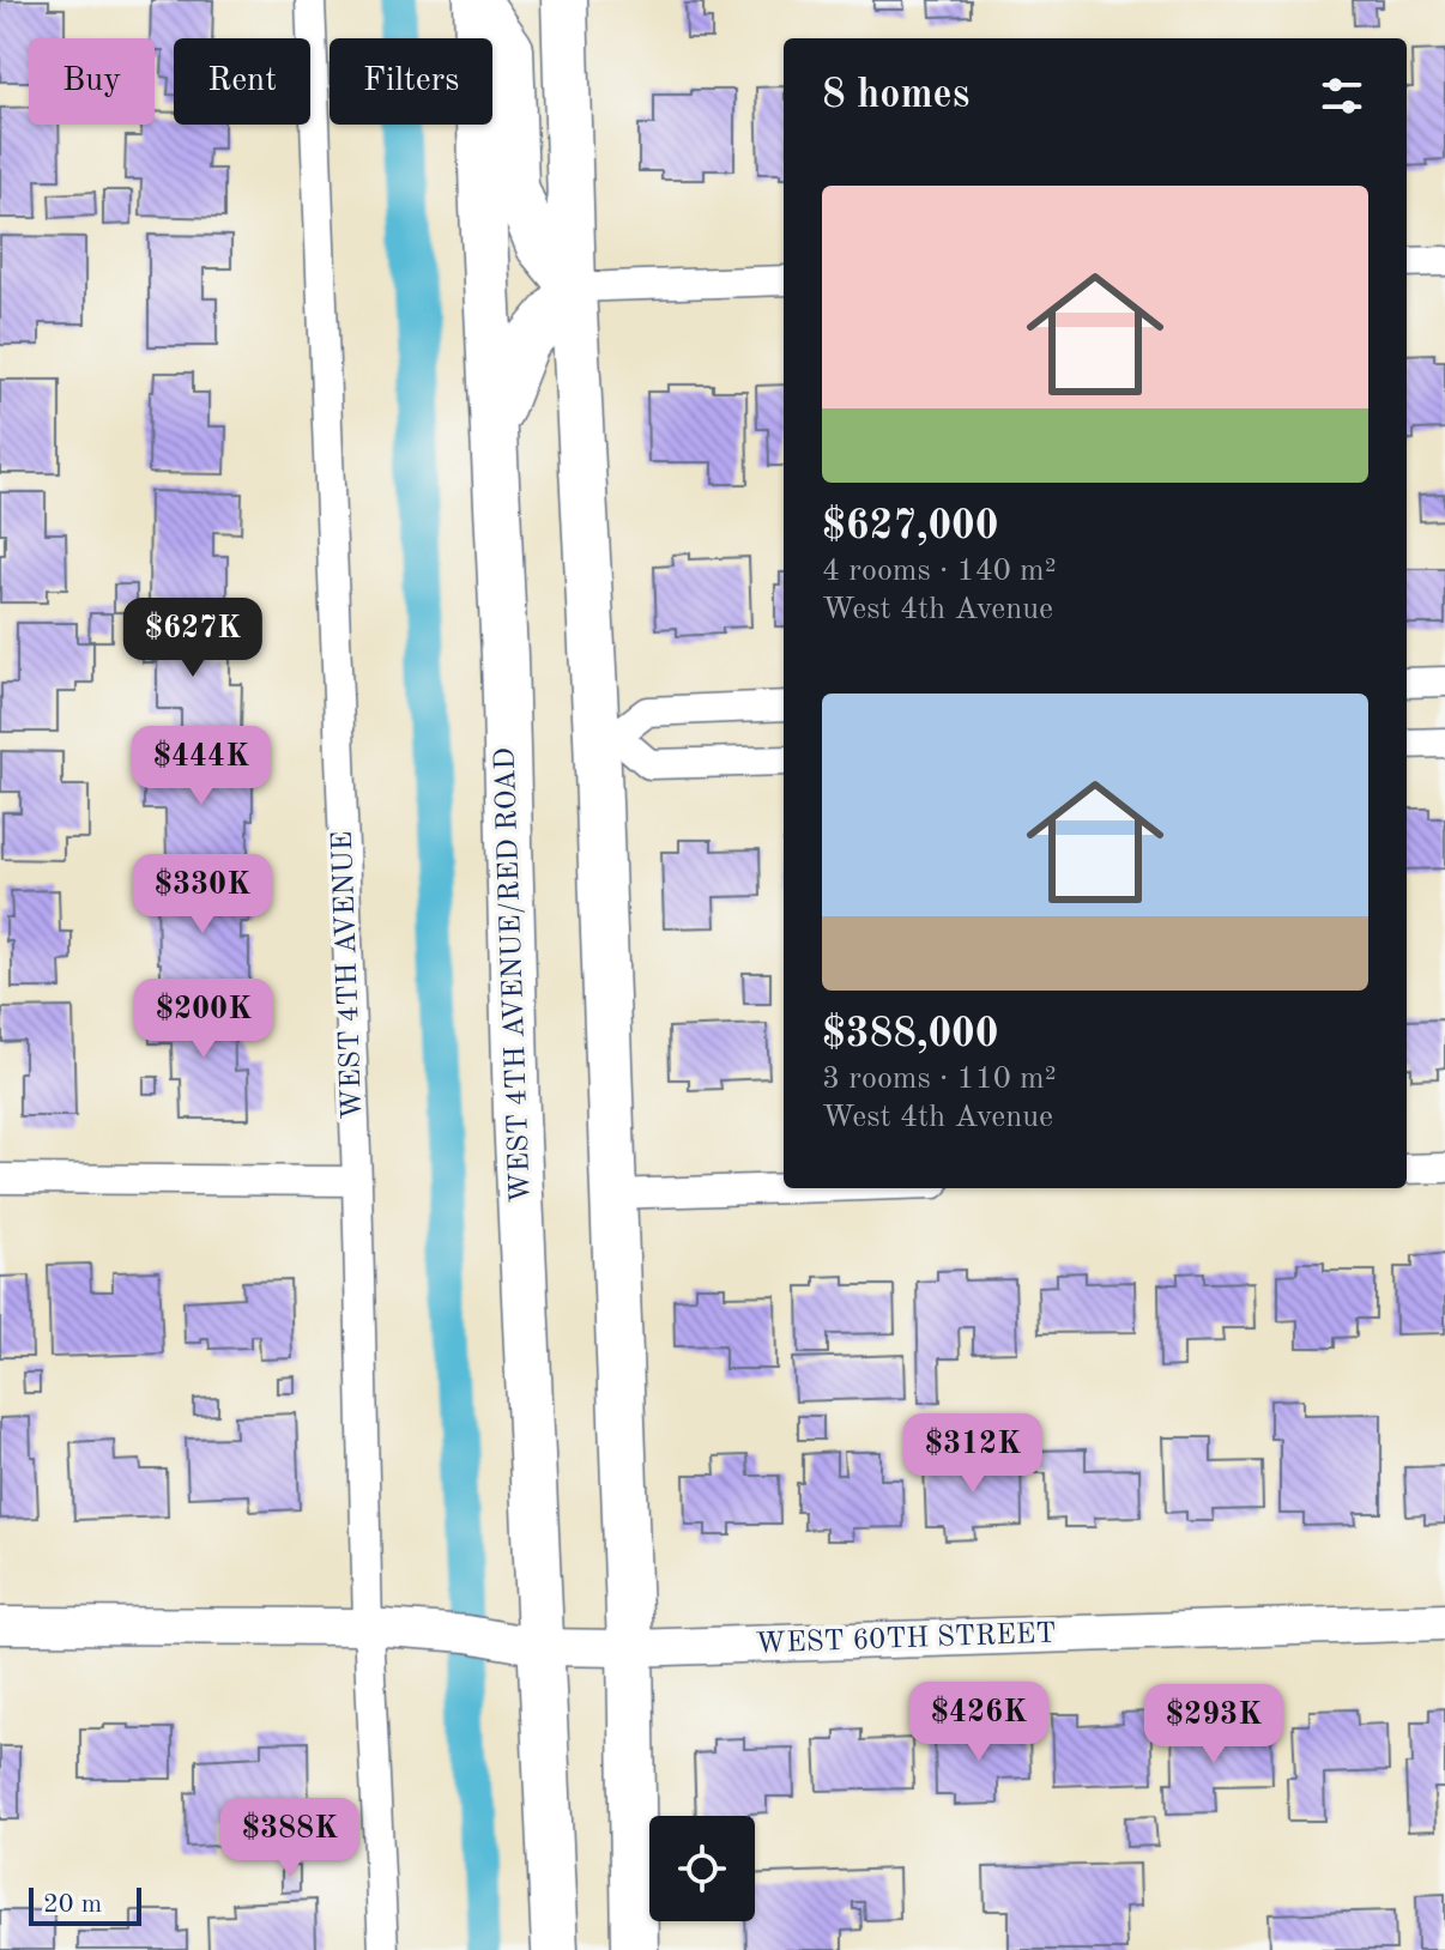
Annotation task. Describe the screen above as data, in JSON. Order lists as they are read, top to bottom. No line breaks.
{"streets":{"main road":["WEST 4TH AVENUE/RED ROAD"],"street":["WEST 4TH AVENUE","WEST 60TH STREET"]},"crossings":[["WEST 4TH AVENUE","WEST 60TH STREET"],["WEST 4TH AVENUE/RED ROAD","WEST 60TH STREET"]],"scale_bar":"20 m","page":{"chip":["Buy","Rent","Filters"],"heading":"8 homes","list":[{"name":"$627,000","note":"4 rooms · 140 m² · West 4th Avenue"},{"name":"$388,000","note":"3 rooms · 110 m² · West 4th Avenue"}],"price":["$627K","$444K","$330K","$200K","$312K","$426K","$293K","$388K"],"scale":"20 m"}}
